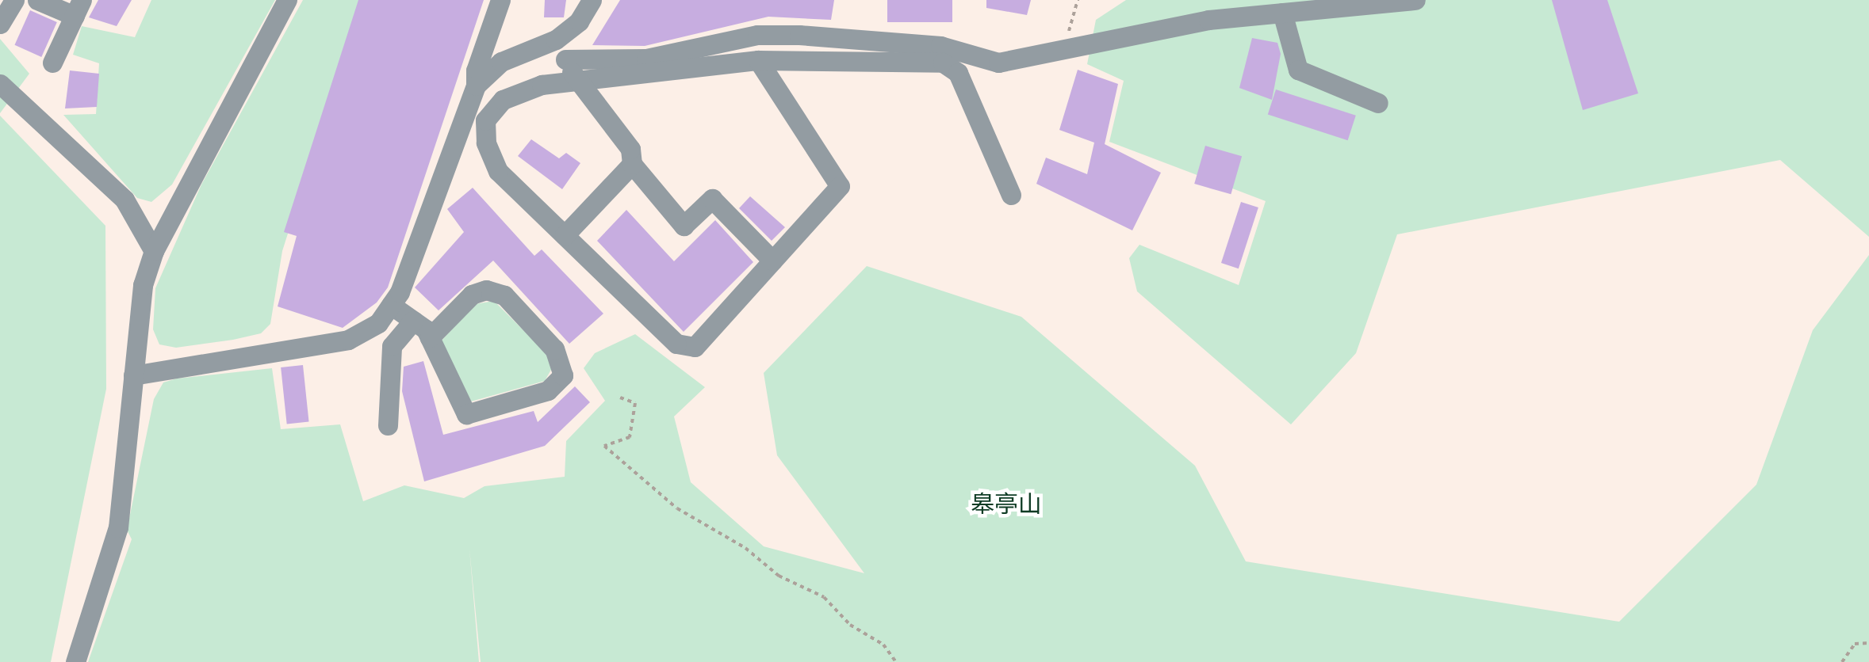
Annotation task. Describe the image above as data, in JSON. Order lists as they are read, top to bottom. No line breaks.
{"parks":["皋亭山"]}
